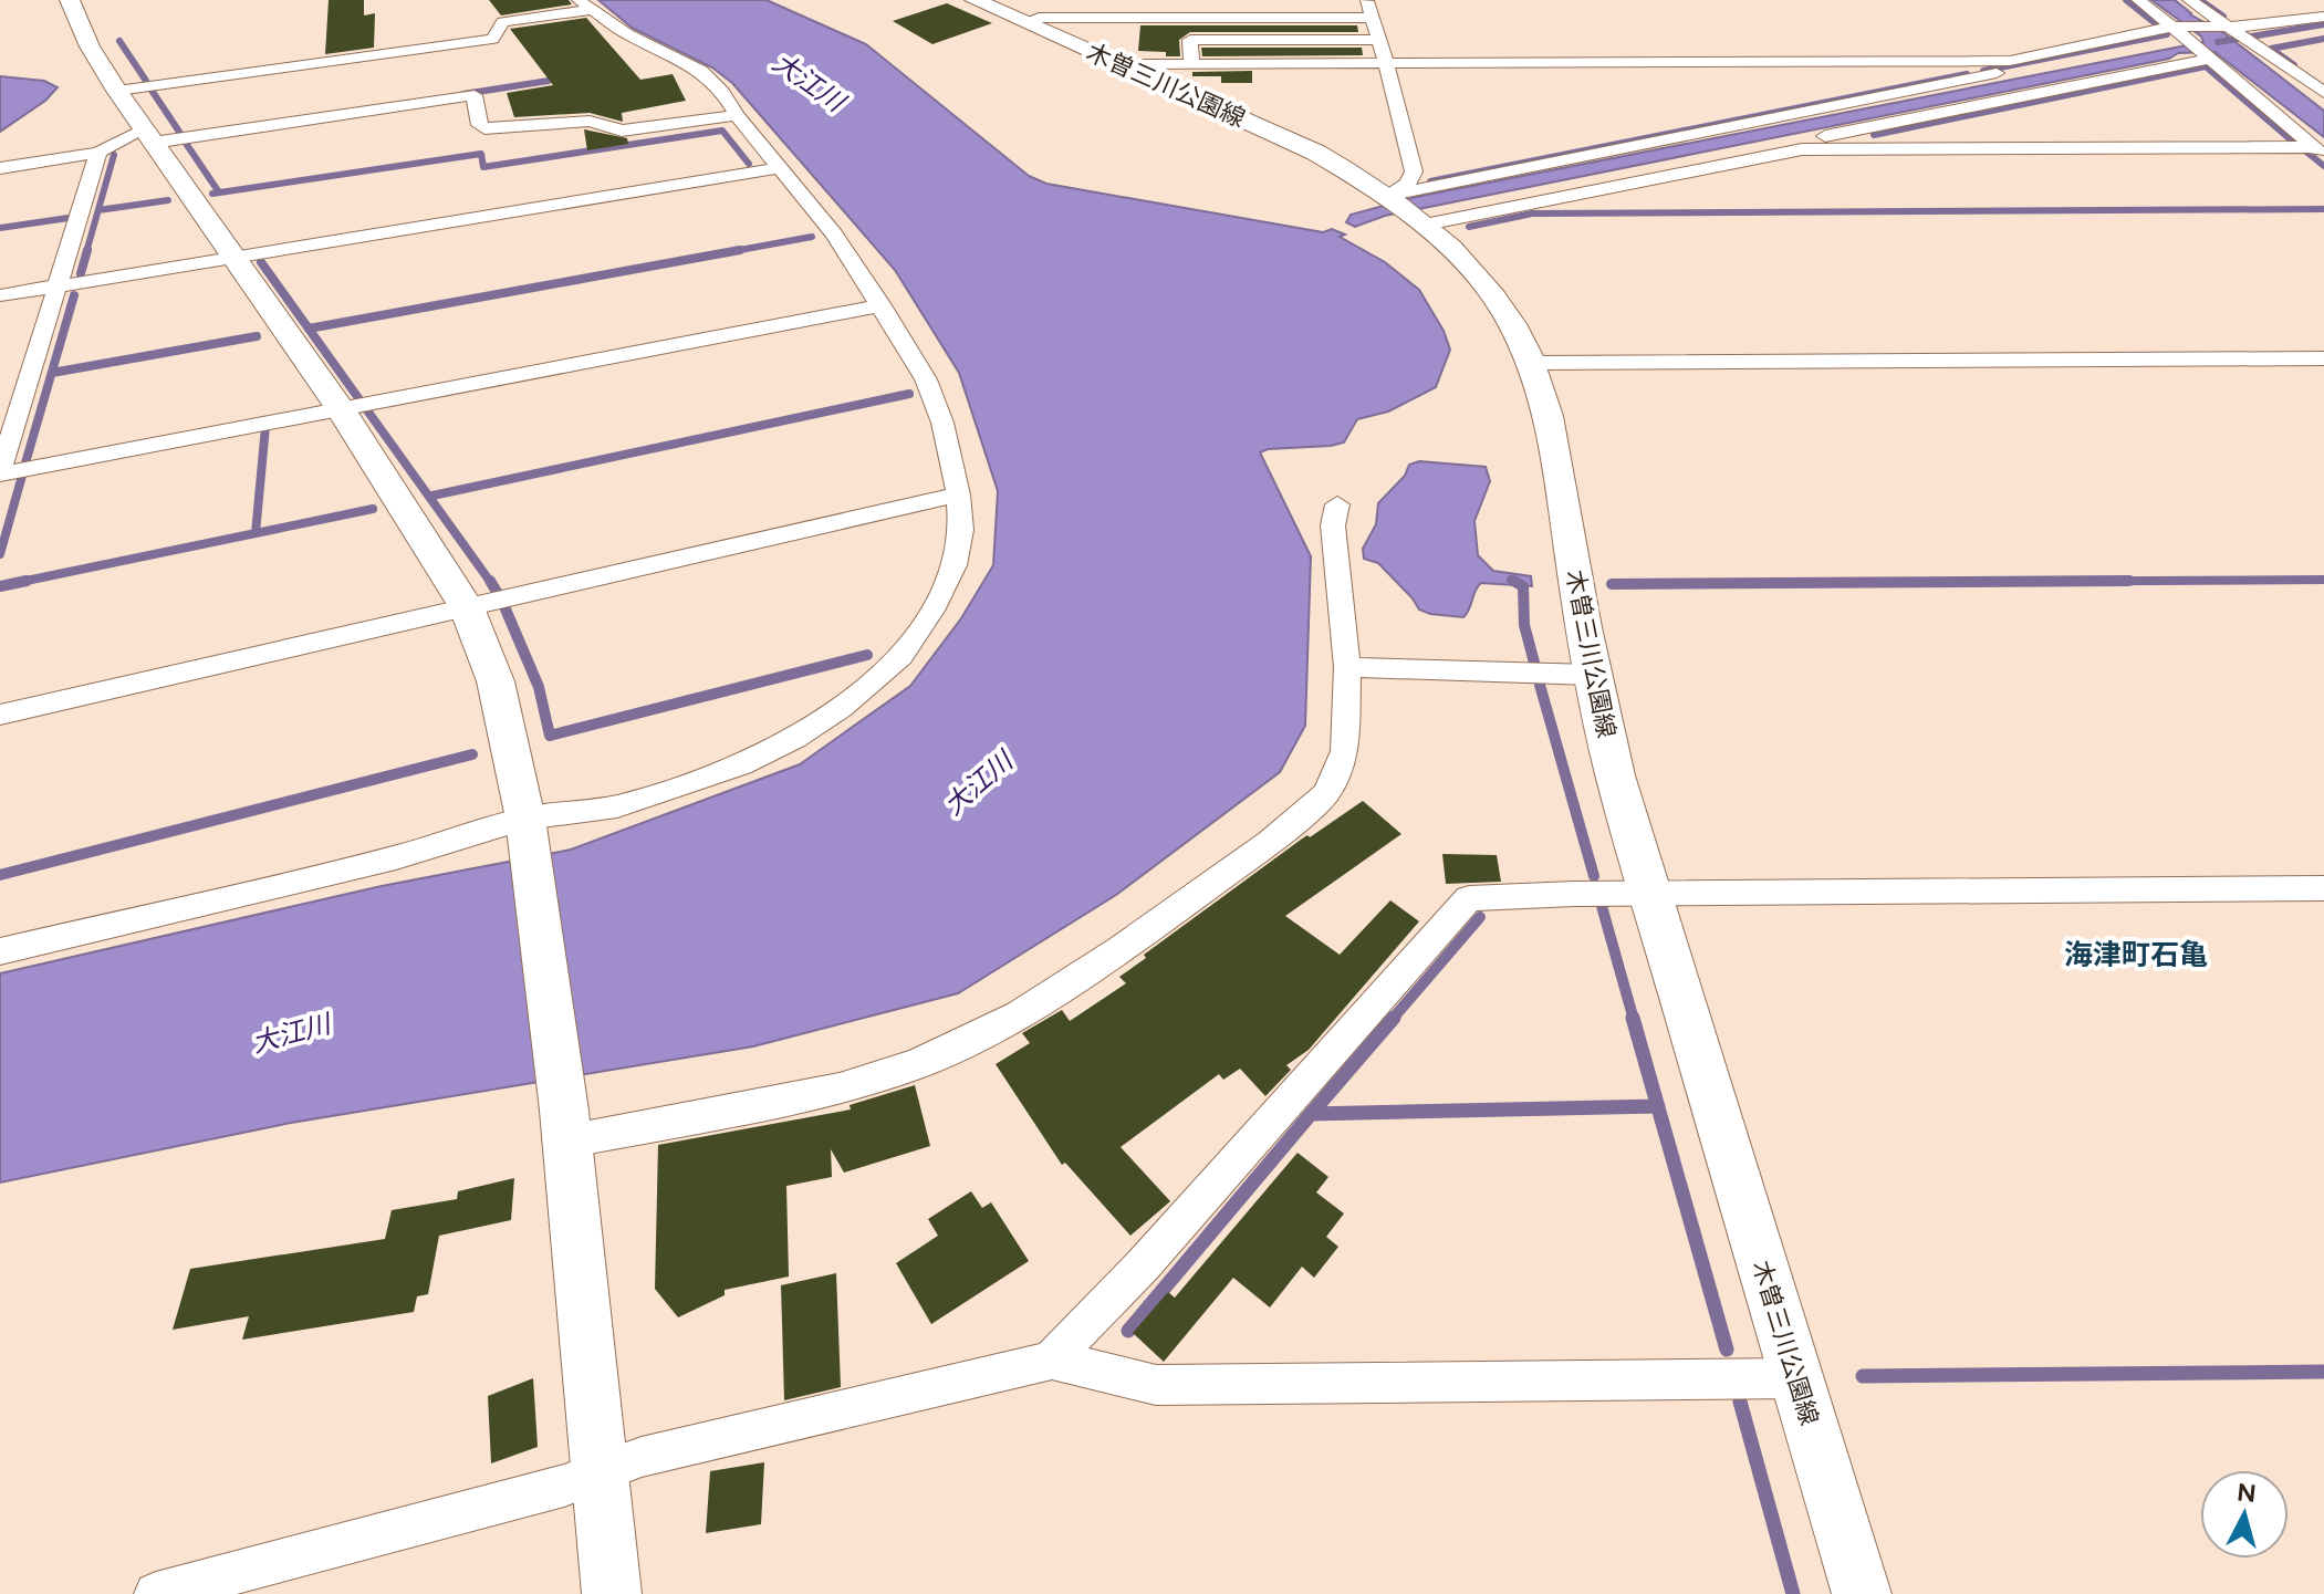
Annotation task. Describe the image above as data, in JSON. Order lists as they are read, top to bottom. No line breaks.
{"streets":{"street":["木曽三川公園線"]},"districts":["海津町石亀"],"water":["大江川"],"north":"top"}
